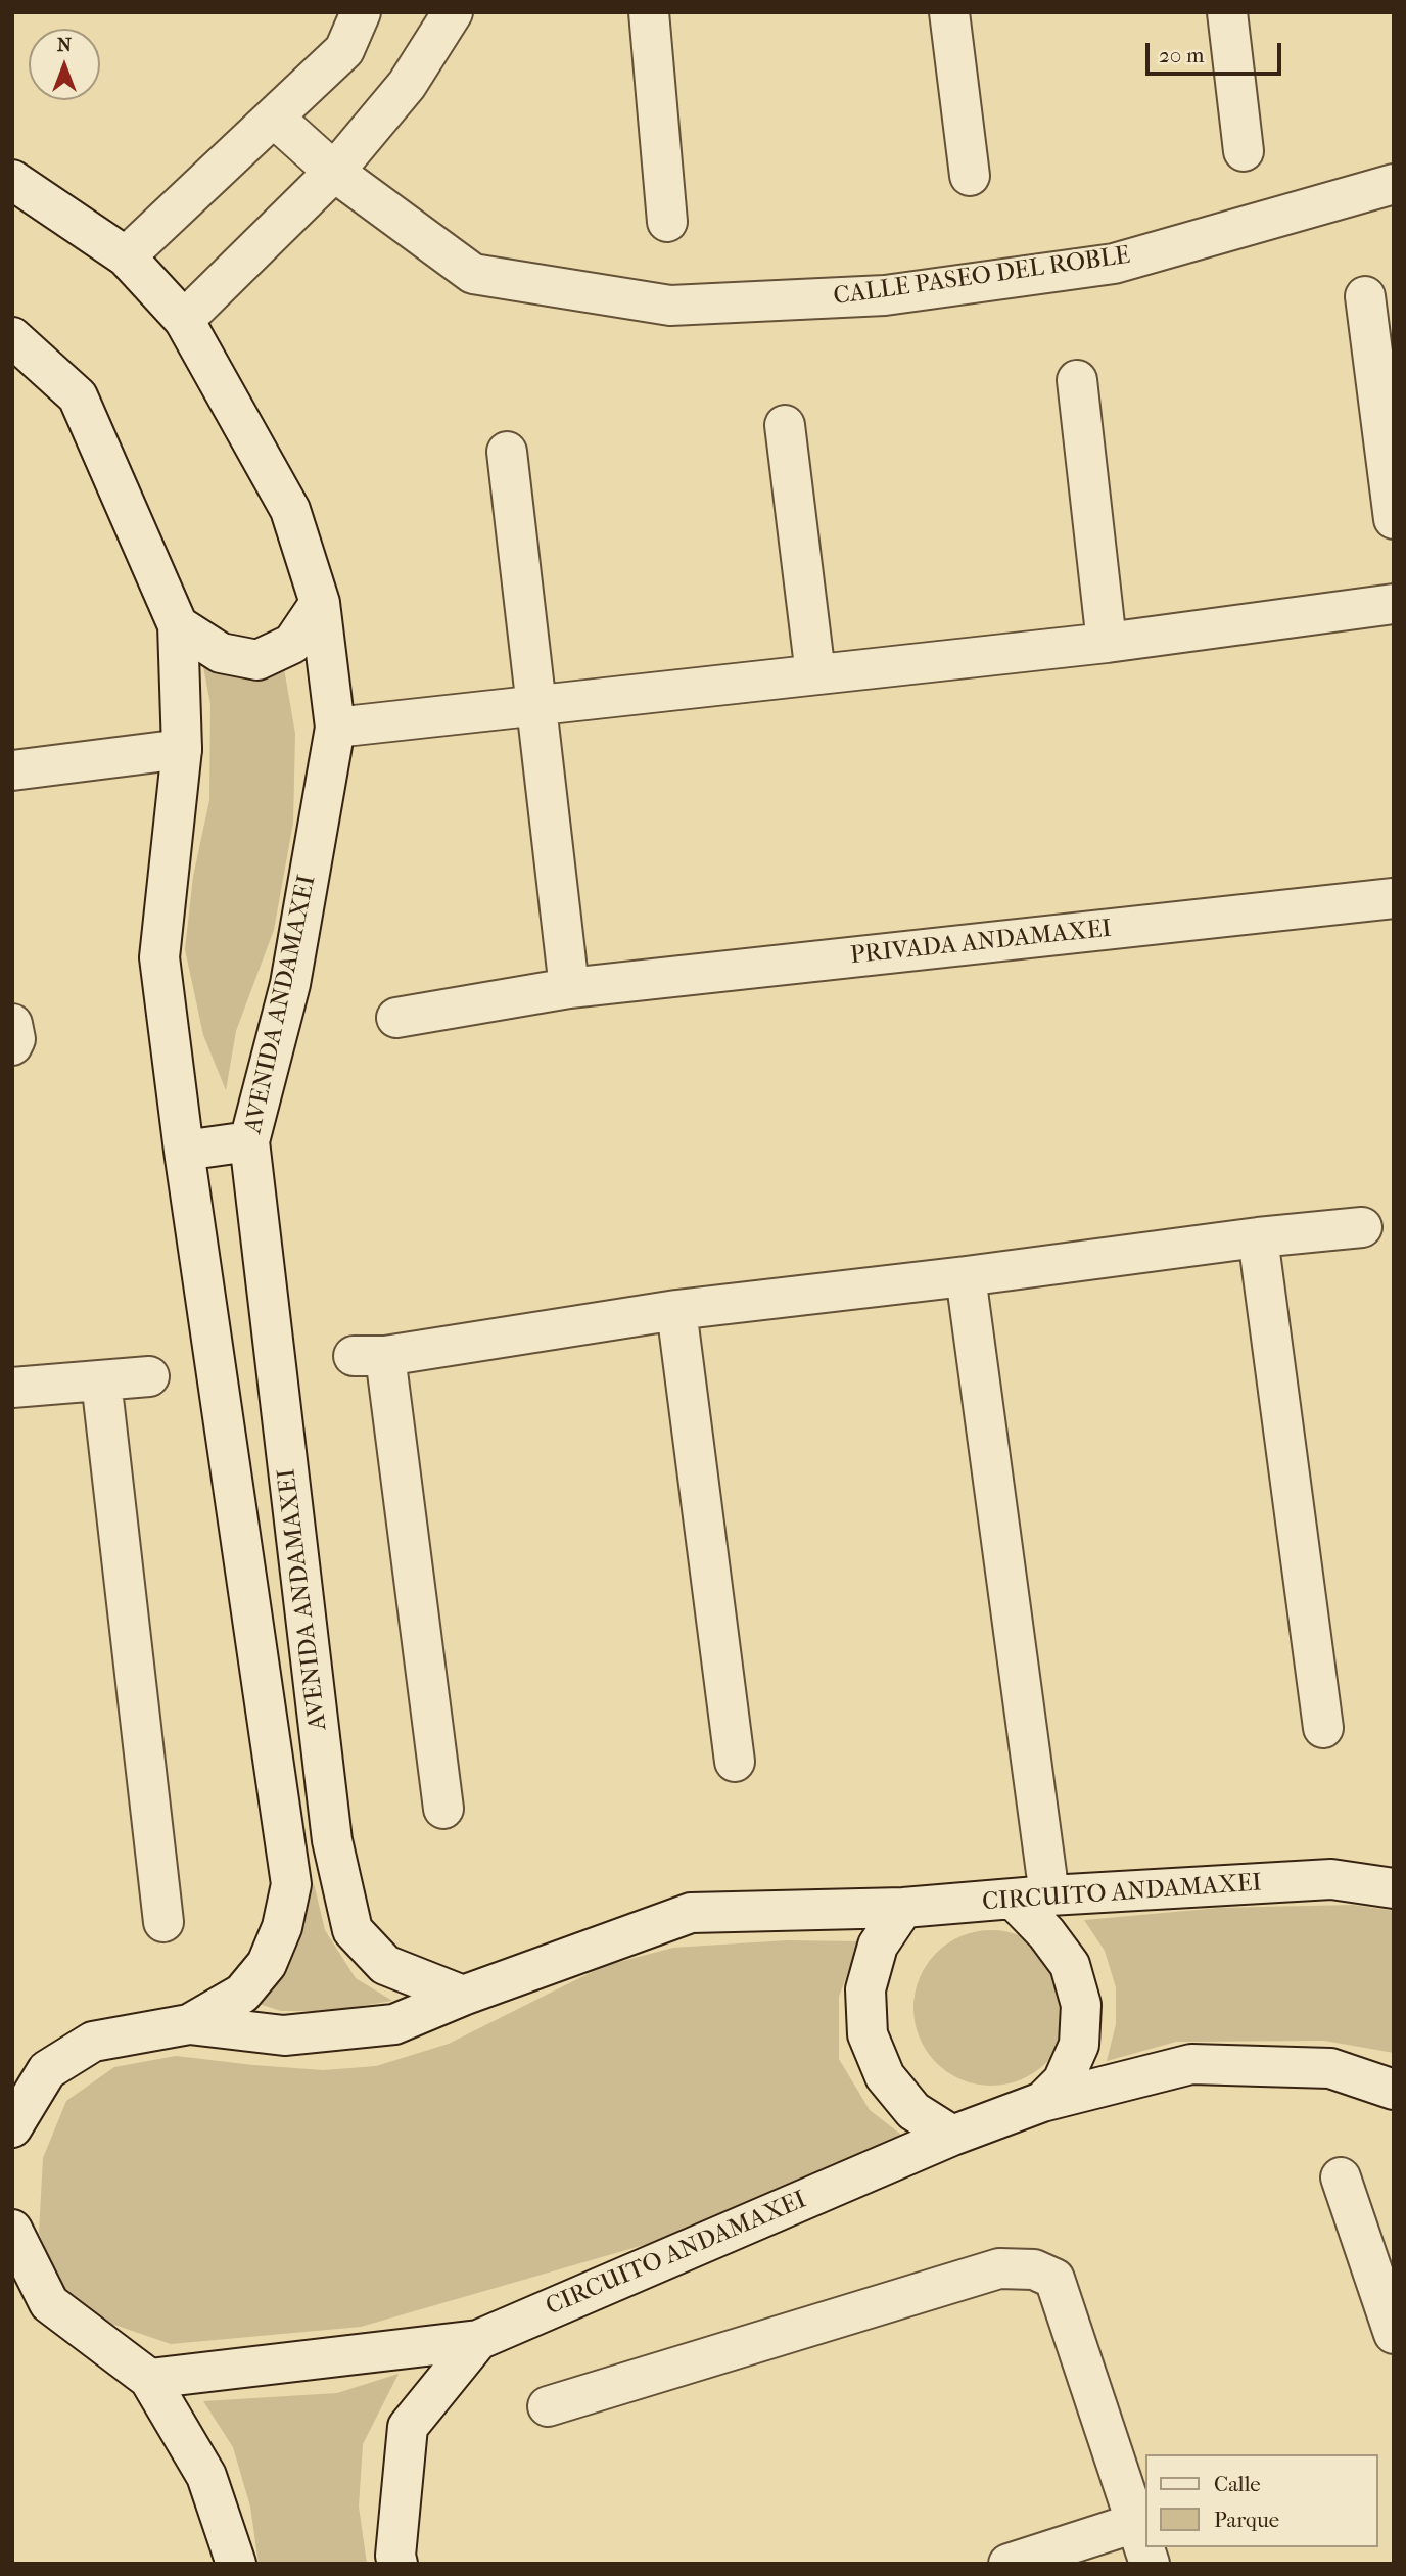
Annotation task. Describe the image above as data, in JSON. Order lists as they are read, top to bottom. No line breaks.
{"streets":{"street":["CALLE PASEO DEL ROBLE","PRIVADA ANDAMAXEI","AVENIDA ANDAMAXEI","CIRCUITO ANDAMAXEI"]},"crossings":[["AVENIDA ANDAMAXEI","CIRCUITO ANDAMAXEI"]],"legend":["Calle","Parque"],"scale_bar":"20 m","north":"top"}
